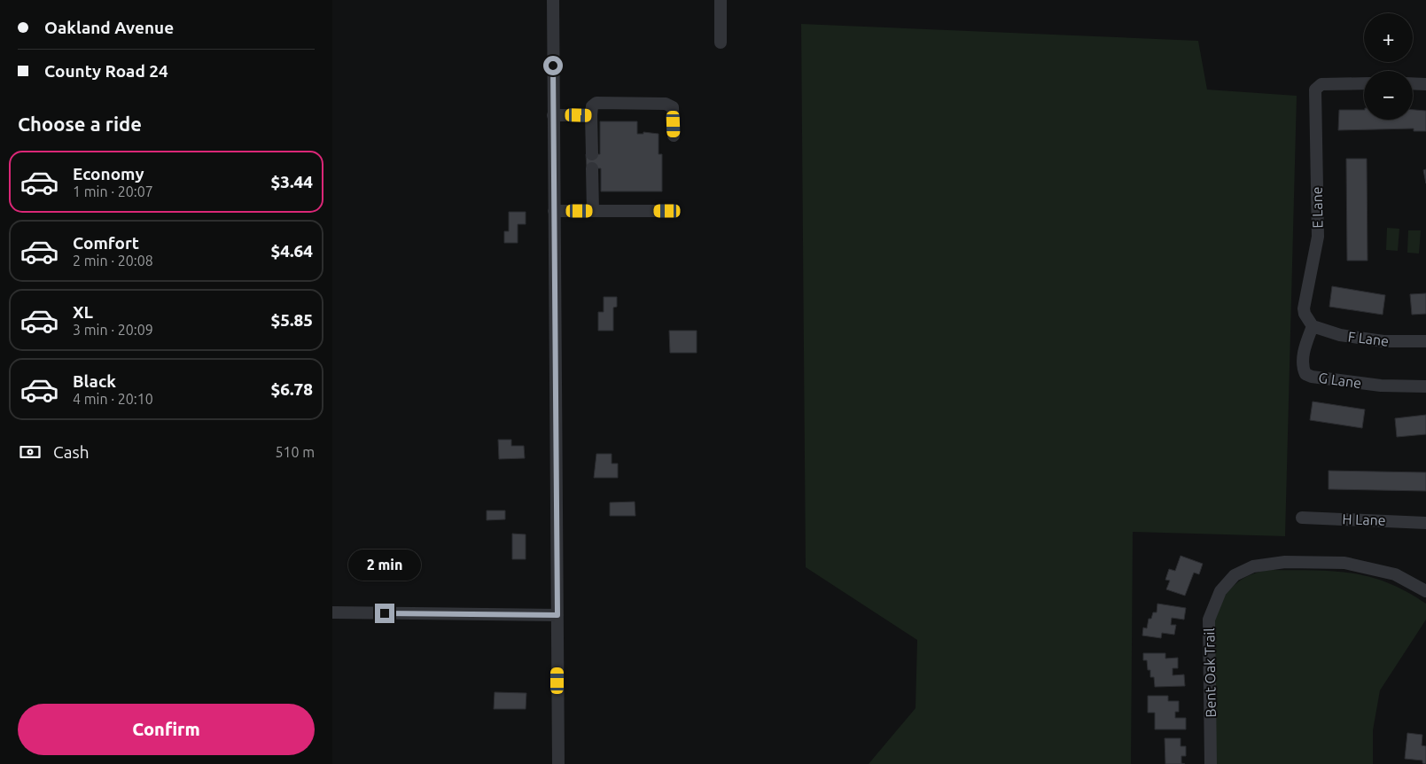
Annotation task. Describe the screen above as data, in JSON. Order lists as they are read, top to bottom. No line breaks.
{"streets":{"street":["E Lane","F Lane","G Lane","H Lane","Bent Oak Trail"]},"crossings":[["E Lane","F Lane"],["E Lane","G Lane"],["F Lane","G Lane"]],"page":{"banner":["Oakland Avenue","County Road 24"],"map_buttons":["+","−"],"heading":"Choose a ride","list":[{"name":"Economy","note":"1 min · 20:07","value":"$3.44"},{"name":"Comfort","note":"2 min · 20:08","value":"$4.64"},{"name":"XL","note":"3 min · 20:09","value":"$5.85"},{"name":"Black","note":"4 min · 20:10","value":"$6.78"}],"pay":["Cash","510 m"],"bubble":"2 min","buttons":"Confirm"}}
